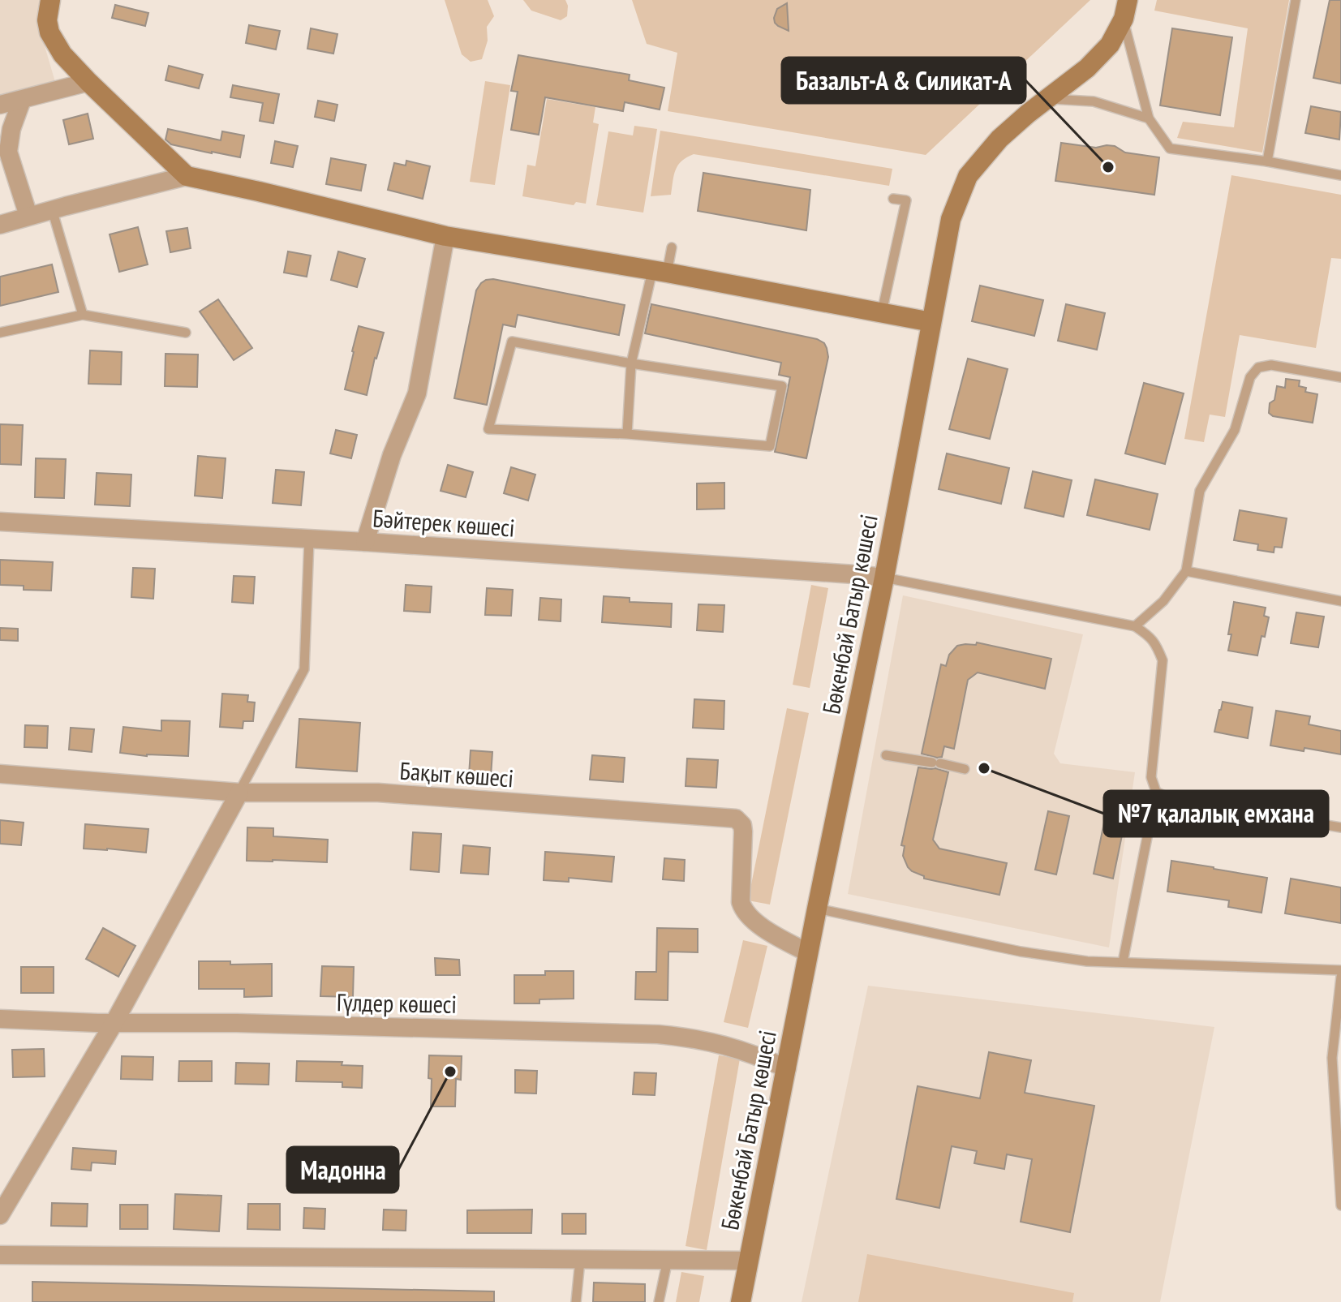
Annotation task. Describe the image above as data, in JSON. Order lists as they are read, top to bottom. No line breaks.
{"streets":{"main road":["Бөкенбай Батыр көшесі"],"street":["Бәйтерек көшесі","Бақыт көшесі","Гүлдер көшесі"]},"crossings":[["Бәйтерек көшесі","Бөкенбай Батыр көшесі"],["Бөкенбай Батыр көшесі","Бақыт көшесі"],["Бөкенбай Батыр көшесі","Гүлдер көшесі"]],"places":["Базальт-А & Силикат-А","№7 қалалық емхана","Мадонна"]}
